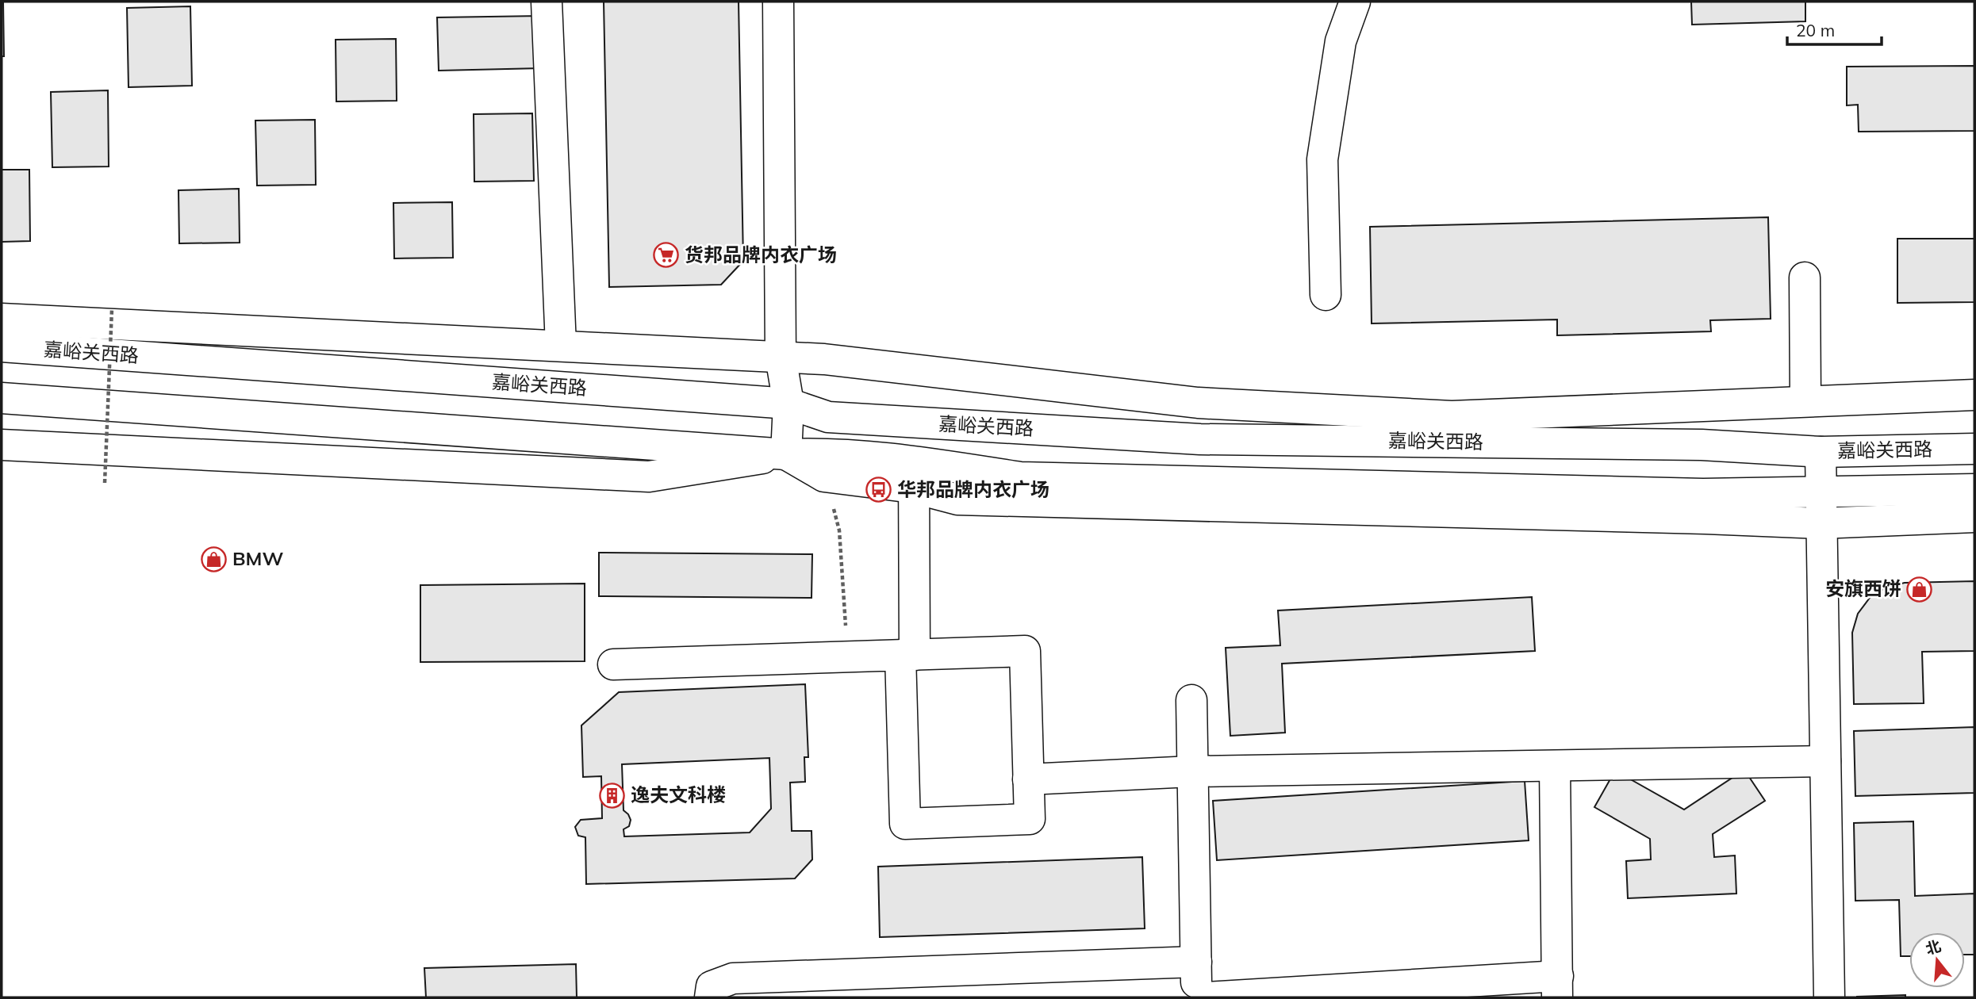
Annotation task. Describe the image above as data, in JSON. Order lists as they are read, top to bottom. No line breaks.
{"streets":{"street":["嘉峪关西路"]},"places":{"supermarket":["货邦品牌内衣广场"],"bus stop":["华邦品牌内衣广场"],"shop":["BMW","安旗西饼"],"building":["逸夫文科楼"]},"scale_bar":"20 m","north":"top"}
